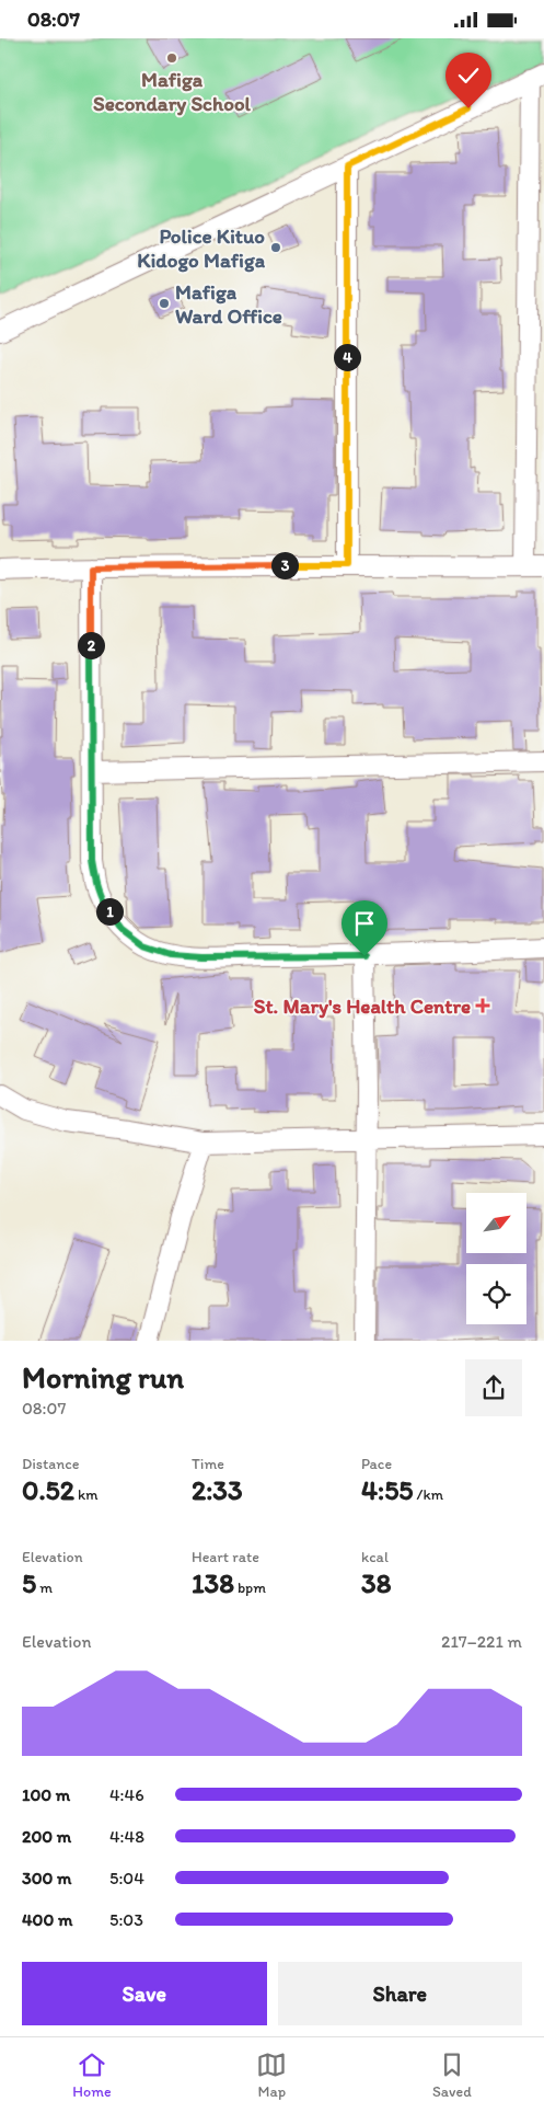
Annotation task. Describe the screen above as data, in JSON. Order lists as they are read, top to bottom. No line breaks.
{"places":{"other":["Mafiga Secondary School","Police Kituo Kidogo Mafiga","Mafiga Ward Office"],"health":["St. Mary's Health Centre"]},"north":"top right","page":{"status":"08:07","pins":["4","3","2","1"],"heading":["Morning run","08:07"],"stats":[["Distance","0.52 km"],["Time","2:33"],["Pace","4:55 /km"],["Elevation","5 m"],["Heart rate","138 bpm"],["kcal","38"]],"chart":["Elevation","217–221 m"],"list":[{"name":"100 m","note":"4:46"},{"name":"200 m","note":"4:48"},{"name":"300 m","note":"5:04"},{"name":"400 m","note":"5:03"}],"buttons":["Save","Share"],"tabs":["Home","Map","Saved"]}}
